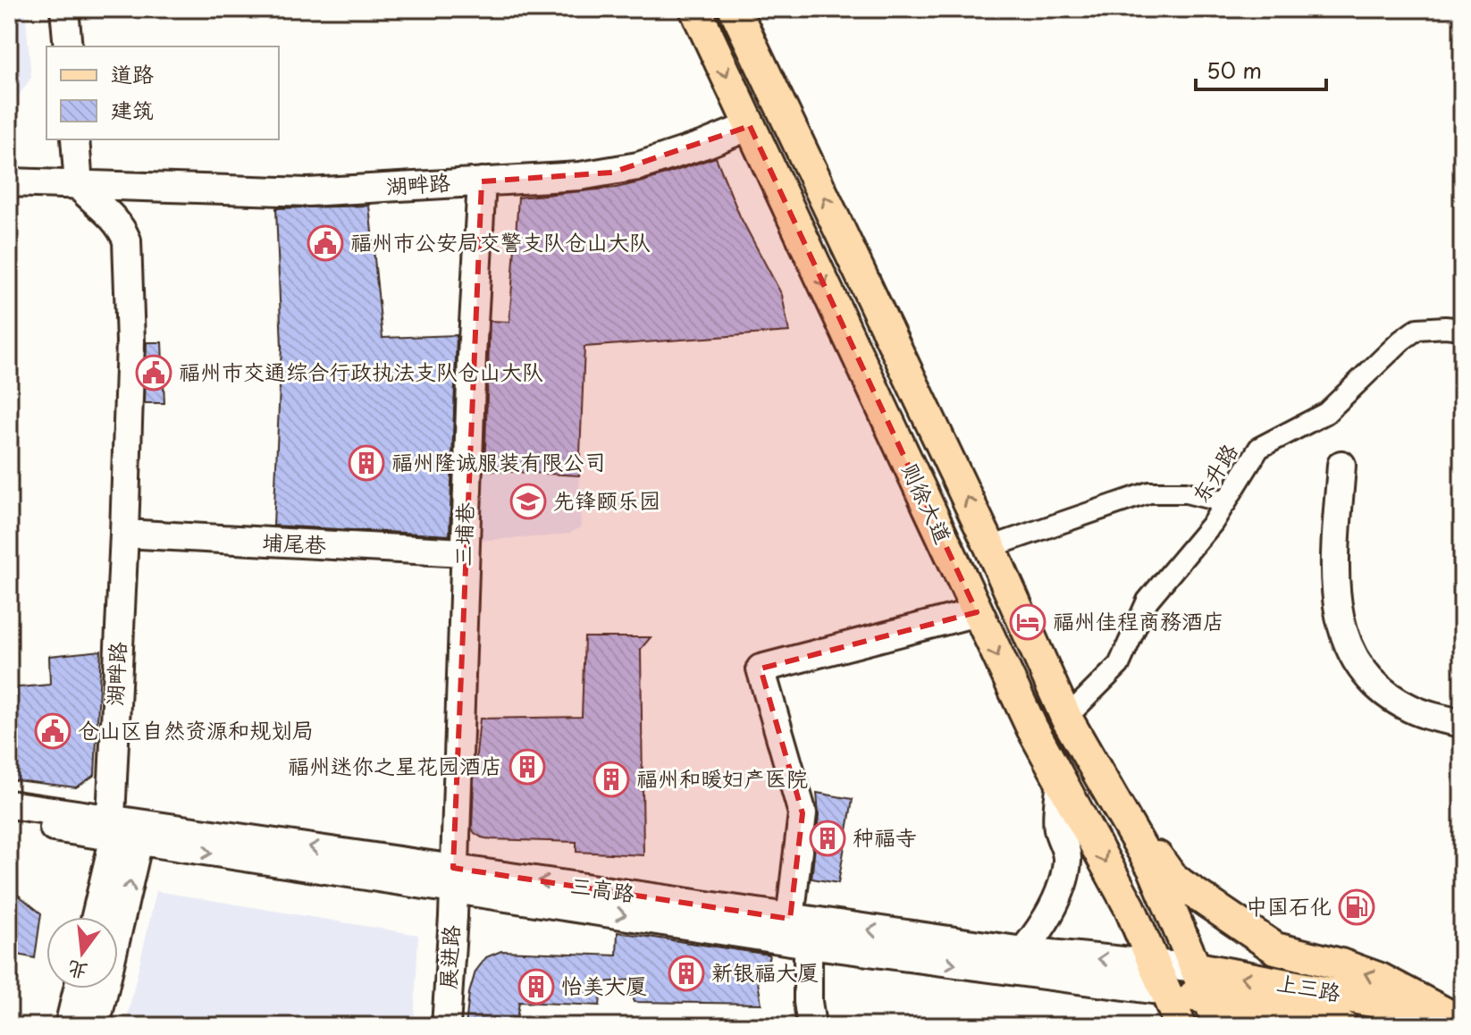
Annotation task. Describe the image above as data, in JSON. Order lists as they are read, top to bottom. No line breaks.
{"streets":{"main road":["则徐大道","上三路"],"street":["湖畔路","东升路","三埔巷","埔尾巷","三高路","展进路"]},"crossings":[["湖畔路","则徐大道"],["湖畔路","三埔巷"],["湖畔路","埔尾巷"],["湖畔路","三高路"],["东升路","则徐大道"],["则徐大道","三高路"],["则徐大道","上三路"],["三埔巷","埔尾巷"],["三埔巷","三高路"],["三埔巷","展进路"],["三高路","展进路"],["三高路","上三路"]],"places":{"public building":["福州市公安局交警支队仓山大队","福州市交通综合行政执法支队仓山大队","仓山区自然资源和规划局"],"building":["福州隆诚服装有限公司","福州迷你之星花园酒店","福州和暖妇产医院","种福寺","新银福大厦","怡美大厦"],"school or university":["先锋颐乐园"],"hotel":["福州佳程商務酒店"],"fuel station":["中国石化"]},"legend":["道路","建筑"],"scale_bar":"50 m","north":"bottom"}
